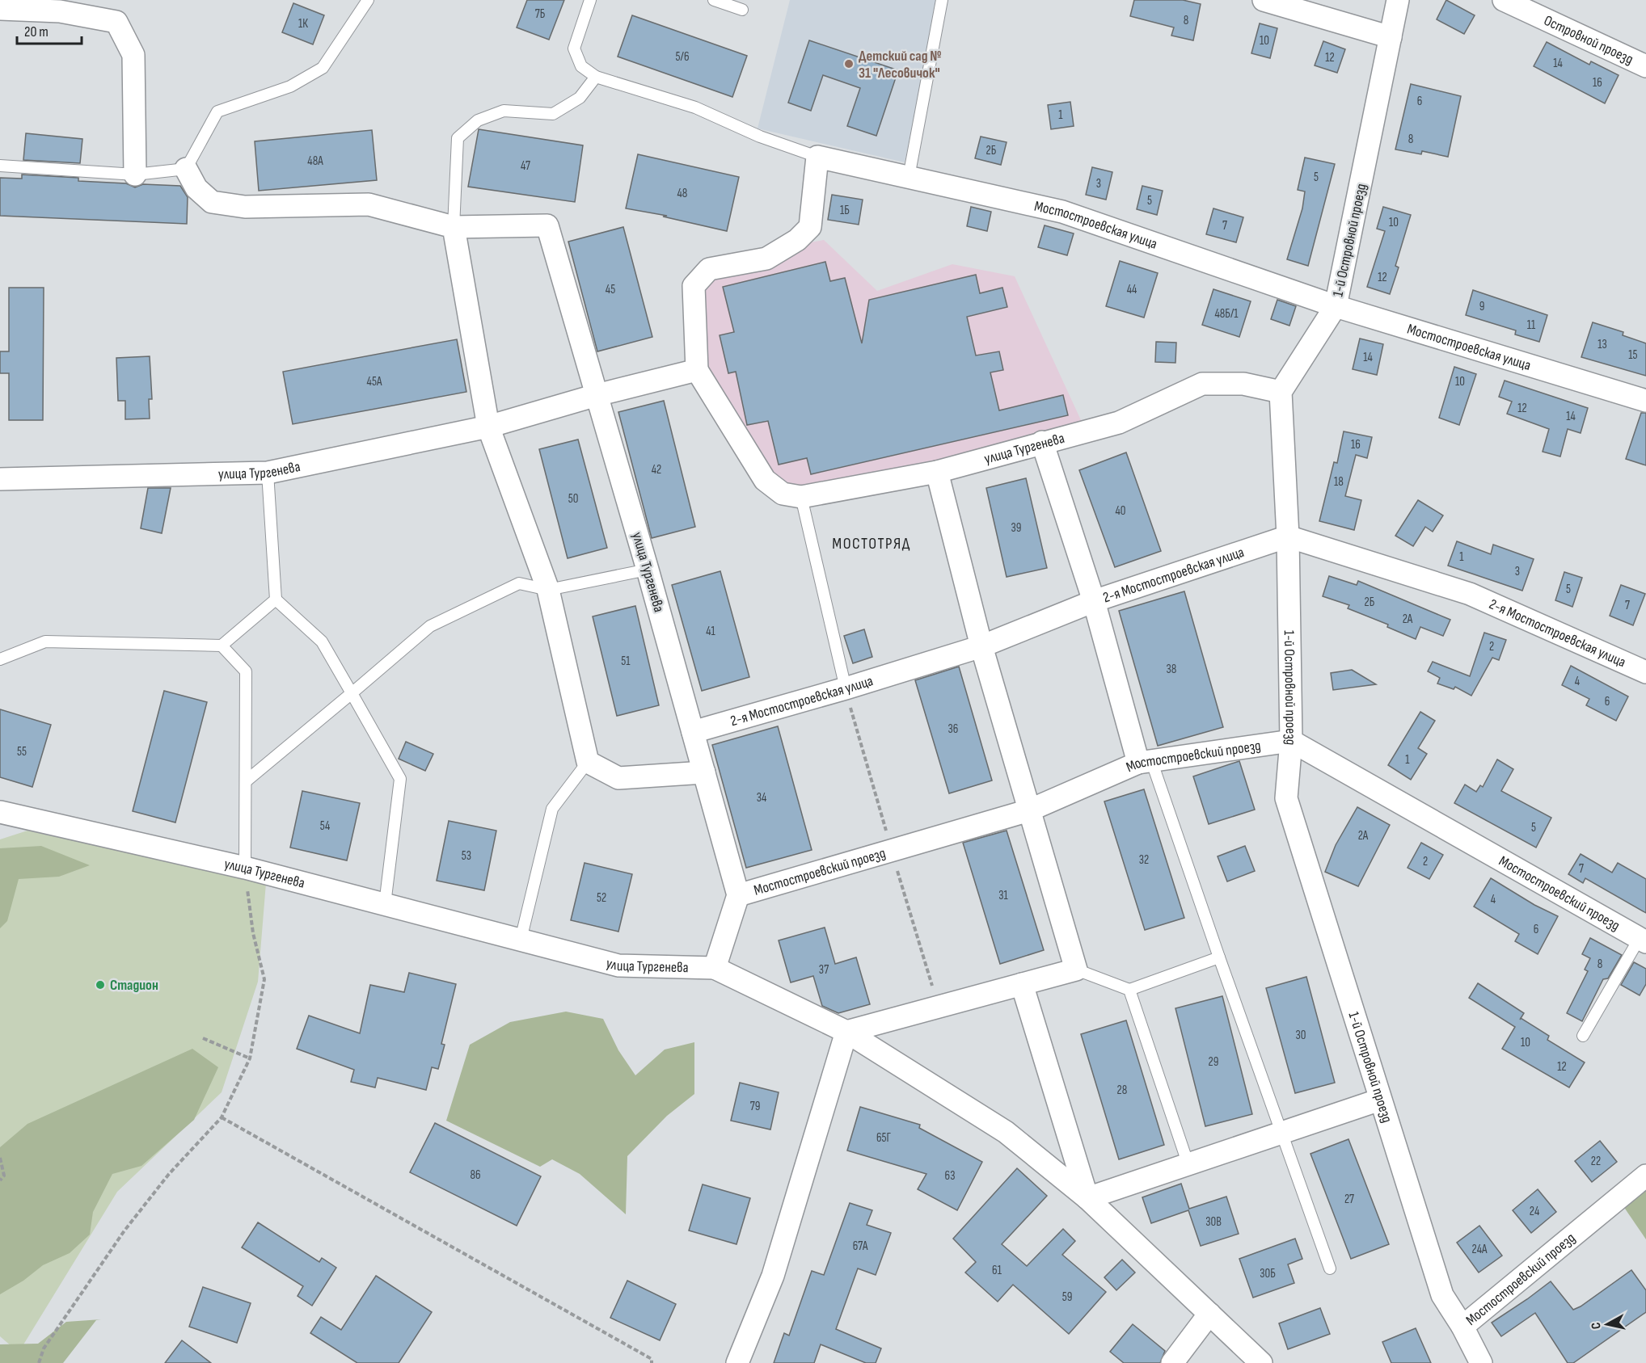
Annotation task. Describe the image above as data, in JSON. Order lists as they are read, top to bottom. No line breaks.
{"streets":{"street":["Островной проезд","Мостостроевская улица","1-й Островной проезд","улица Тургенева","2-я Мостостроевская улица","Мостостроевский проезд"]},"crossings":[["Мостостроевская улица","1-й Островной проезд"],["1-й Островной проезд","улица Тургенева"],["1-й Островной проезд","2-я Мостостроевская улица"],["1-й Островной проезд","Мостостроевский проезд"],["улица Тургенева","2-я Мостостроевская улица"],["улица Тургенева","Мостостроевский проезд"]],"districts":["МОСТОТРЯД"],"places":["Детский сад № 31 \"Лесовичок\"","Стадион"],"house_numbers":["7Б","8","1К","10","5/6","12","14","16","6","1","8","2Б","48А","47","5","3","48","5","1Б","10","7","12","45","44","9","48Б/1","11","13","15","14","45А","10","12","14","16","42","18","50","40","39","1","3","5","2Б","7","2А","41","2","51","38","4","6","36","55","1","34","54","5","2А","53","32","2","7","31","52","4","6","8","37","30","10","29","12","28","79","65Г","22","86","63","27","24","30В","67А","24А","61","30Б","59"],"scale_bar":"20 m","north":"left"}
